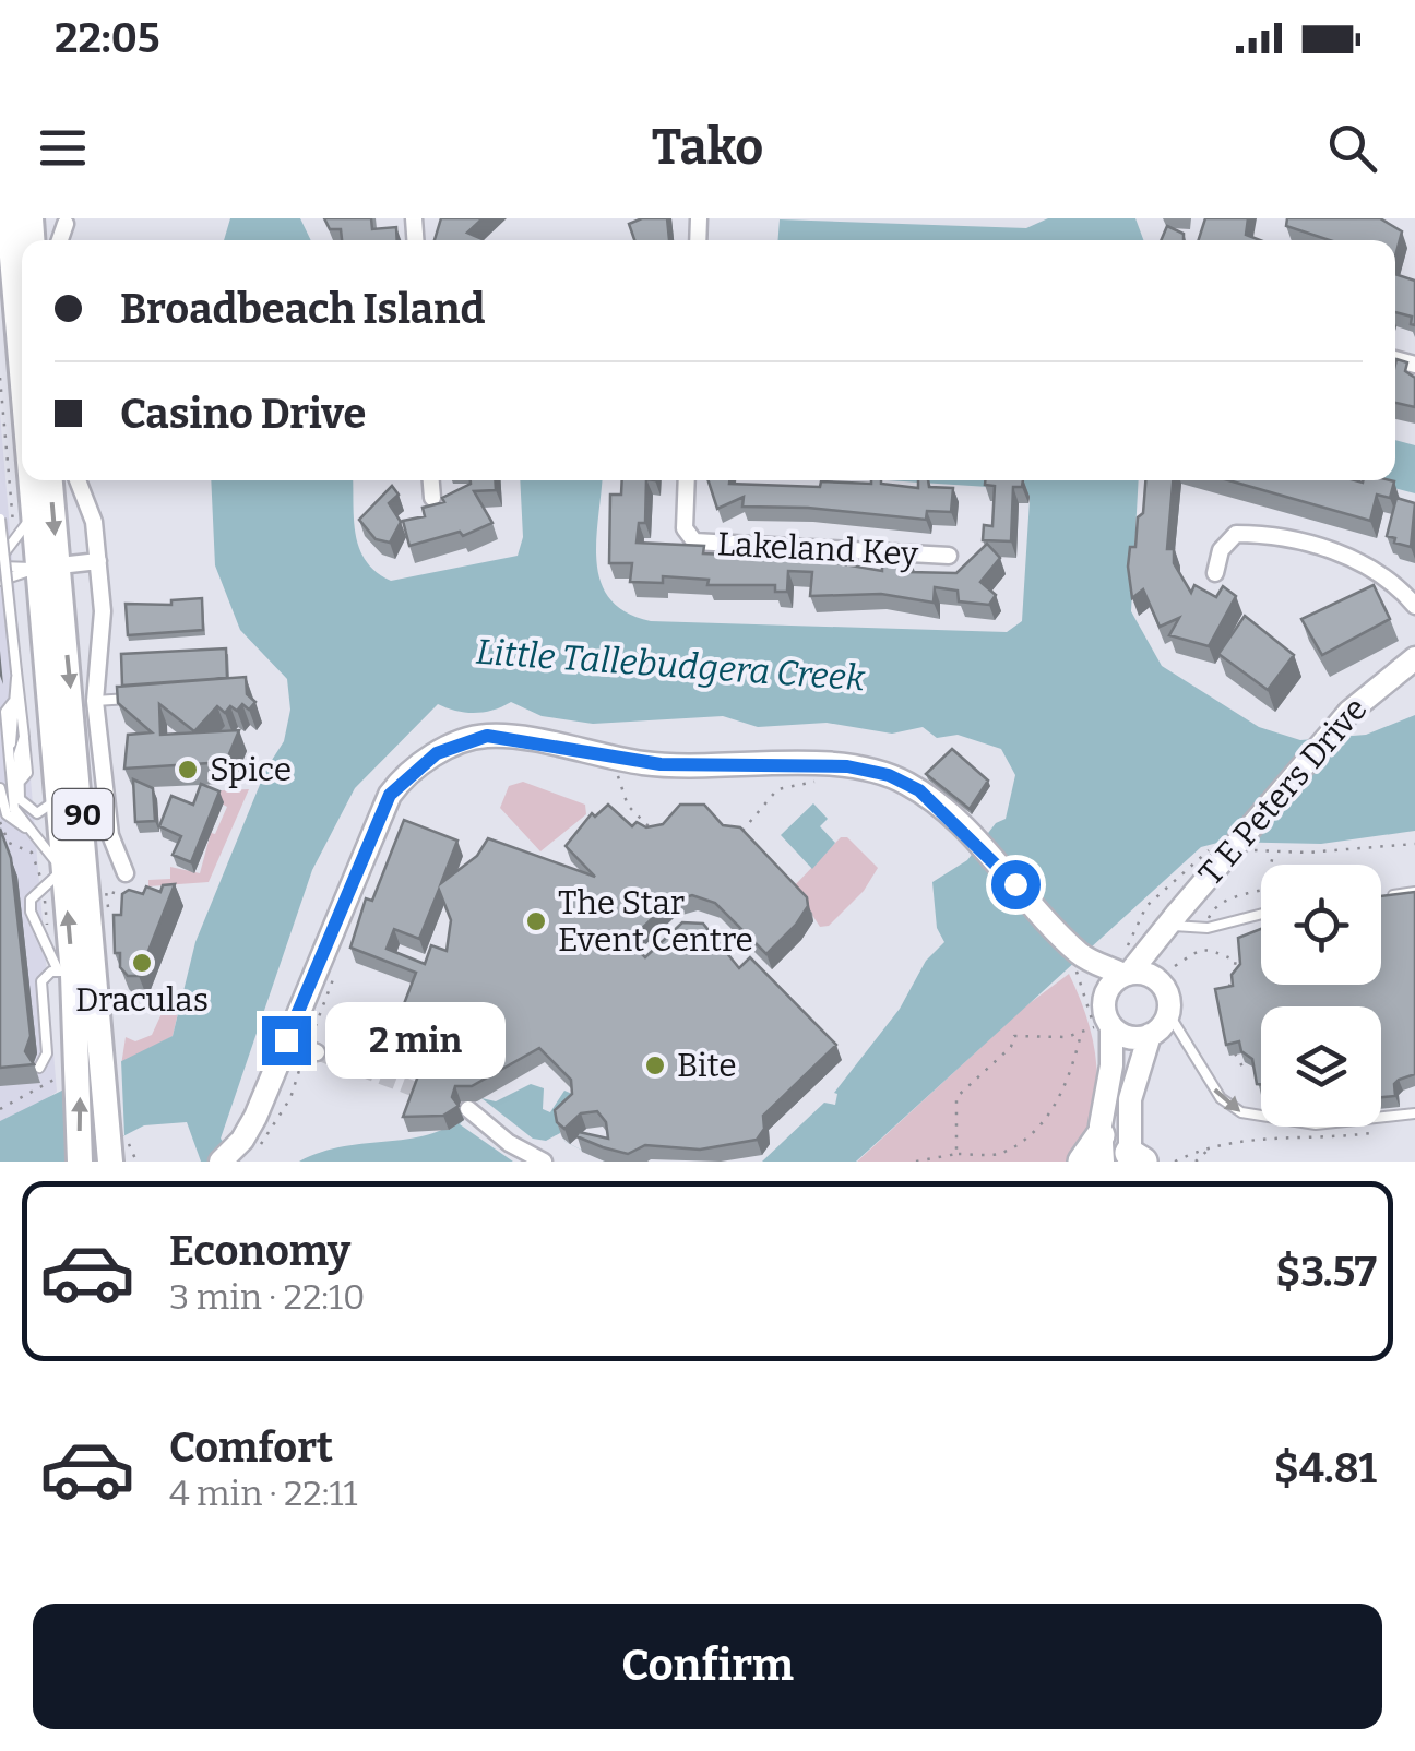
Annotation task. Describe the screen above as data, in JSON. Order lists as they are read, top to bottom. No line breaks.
{"streets":{"main road":["90"],"street":["Lakeland Key","T E Peters Drive"]},"water":["Little Tallebudgera Creek"],"places":["Spice","The Star Event Centre","Draculas","Bite"],"page":{"status":"22:05","header":"Tako","banner":["Broadbeach Island","Casino Drive"],"bubble":"2 min","list":[{"name":"Economy","note":"3 min · 22:10","value":"$3.57"},{"name":"Comfort","note":"4 min · 22:11","value":"$4.81"}],"buttons":"Confirm"}}
